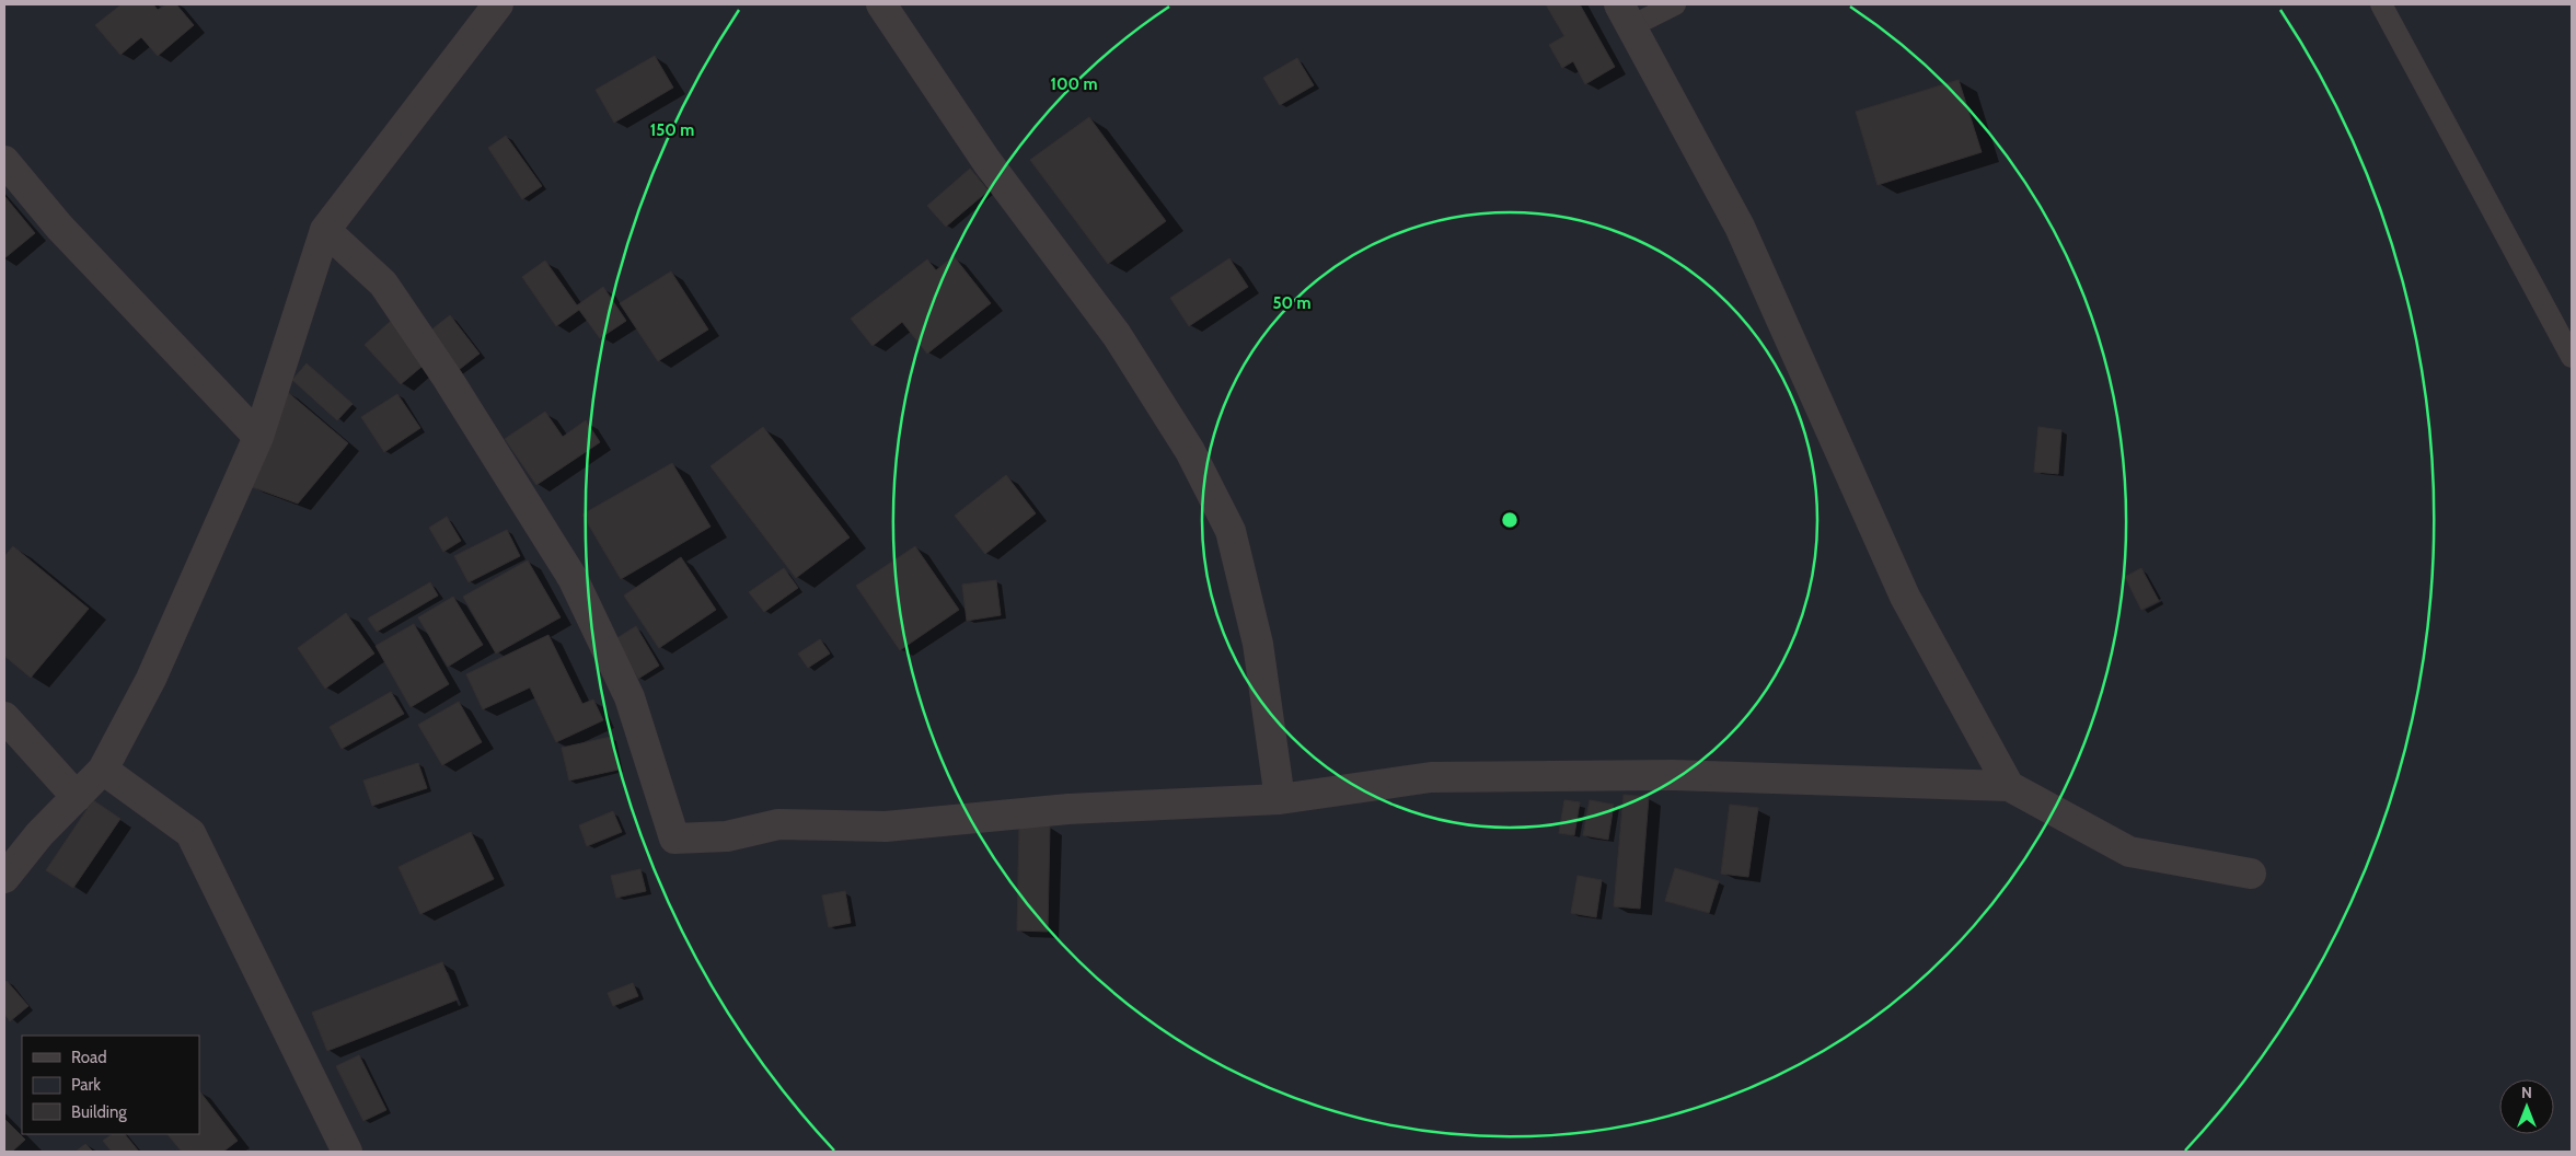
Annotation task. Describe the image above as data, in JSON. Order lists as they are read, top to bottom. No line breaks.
{"legend":["Road","Park","Building"],"north":"top","rings":["100 m","150 m","50 m"]}
